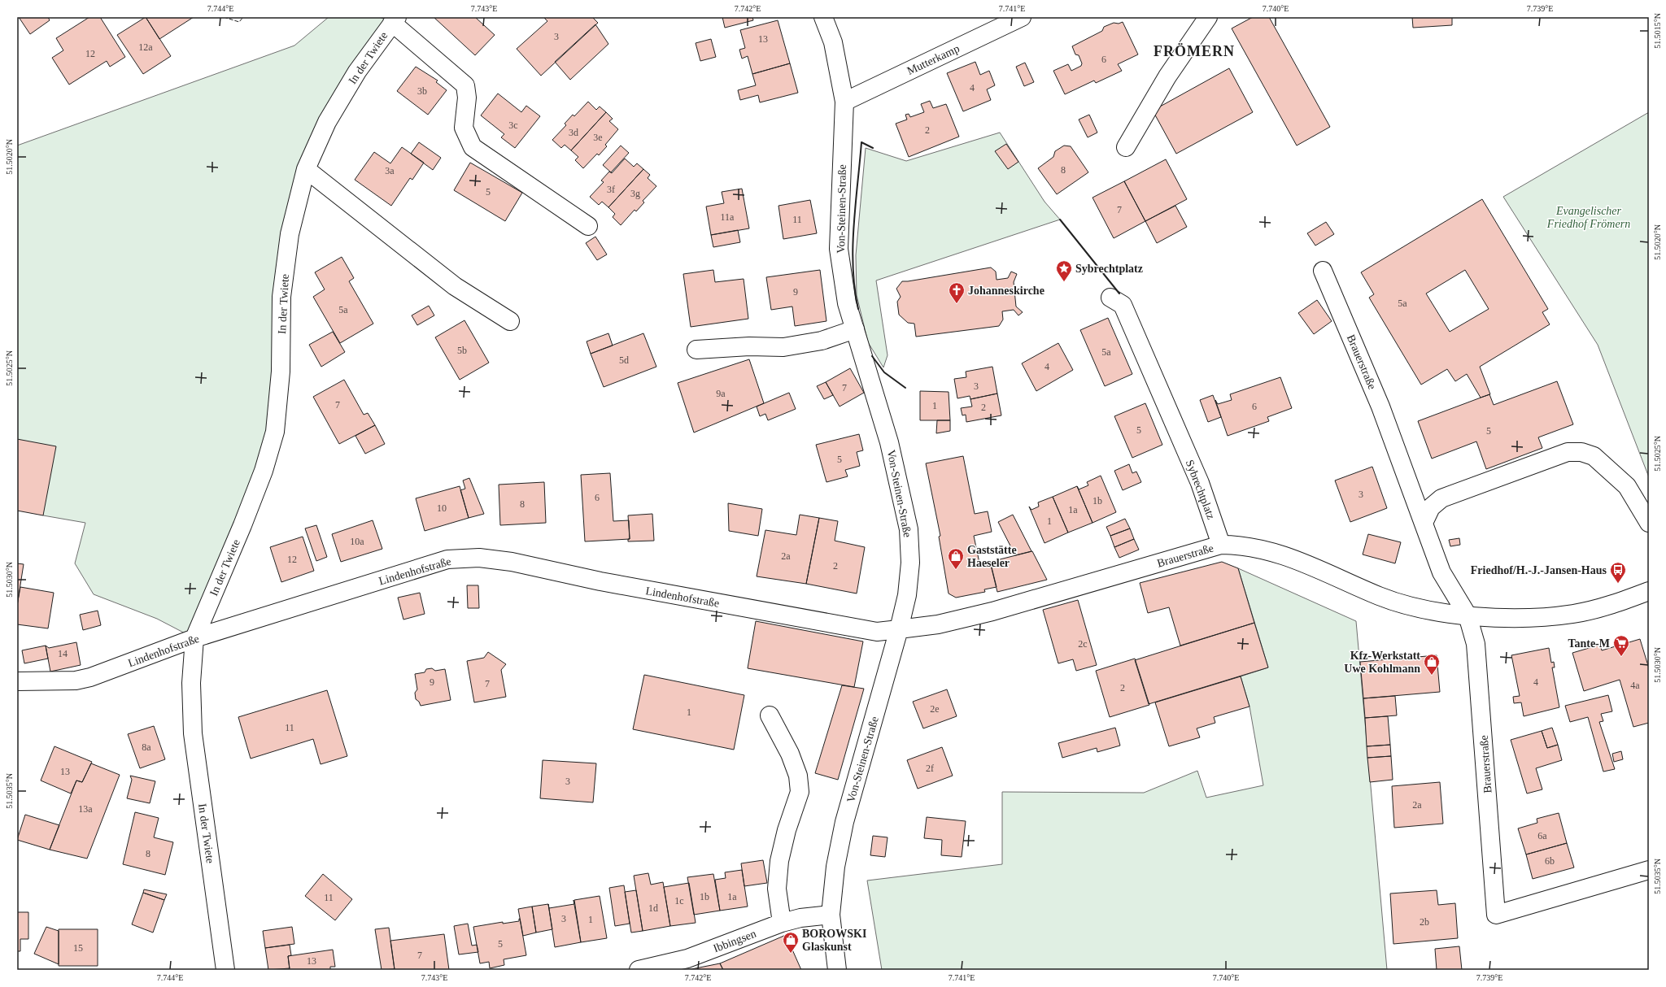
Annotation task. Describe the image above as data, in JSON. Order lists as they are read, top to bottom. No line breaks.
{"streets":{"street":["In der Twiete","Mutterkamp","Von-Steinen-Straße","Brauerstraße","Sybrechtplatz","Lindenhofstraße","Ibbingsen"]},"crossings":[["In der Twiete","Lindenhofstraße"],["Mutterkamp","Von-Steinen-Straße"],["Von-Steinen-Straße","Brauerstraße"],["Von-Steinen-Straße","Lindenhofstraße"],["Von-Steinen-Straße","Ibbingsen"],["Brauerstraße","Sybrechtplatz"],["Brauerstraße","Lindenhofstraße"]],"districts":["FRÖMERN"],"parks":["Evangelischer Friedhof Frömern"],"places":{"place":["Sybrechtplatz"],"church":["Johanneskirche"],"shop":["Gaststätte Haeseler","Kfz-Werkstatt Uwe Kohlmann","BOROWSKI Glaskunst"],"bus stop":["Friedhof/H.-J.-Jansen-Haus"],"supermarket":["Tante-M"]},"house_numbers":["3","13","12a","12","6","4","3b","3c","2","3d","3e","8","3a","3f","5","3g","7","11a","11","9","5a","5a","5b","5a","5d","4","3","7","9a","7","1","6","2","5","5","5","3","6","1b","8","10","1a","1","10a","2a","12","2","2c","14","9","4","7","4a","2","2e","1","11","8a","2f","13","3","2a","13a","6a","8","6b","1b","1a","11","1c","1d","3","1","2b","5","15","7","13"],"coordinates":["7.744°E","7.743°E","7.742°E","7.741°E","7.740°E","7.739°E","51.5015°N","51.5020°N","51.5025°N","51.5030°N","51.5035°N"]}
